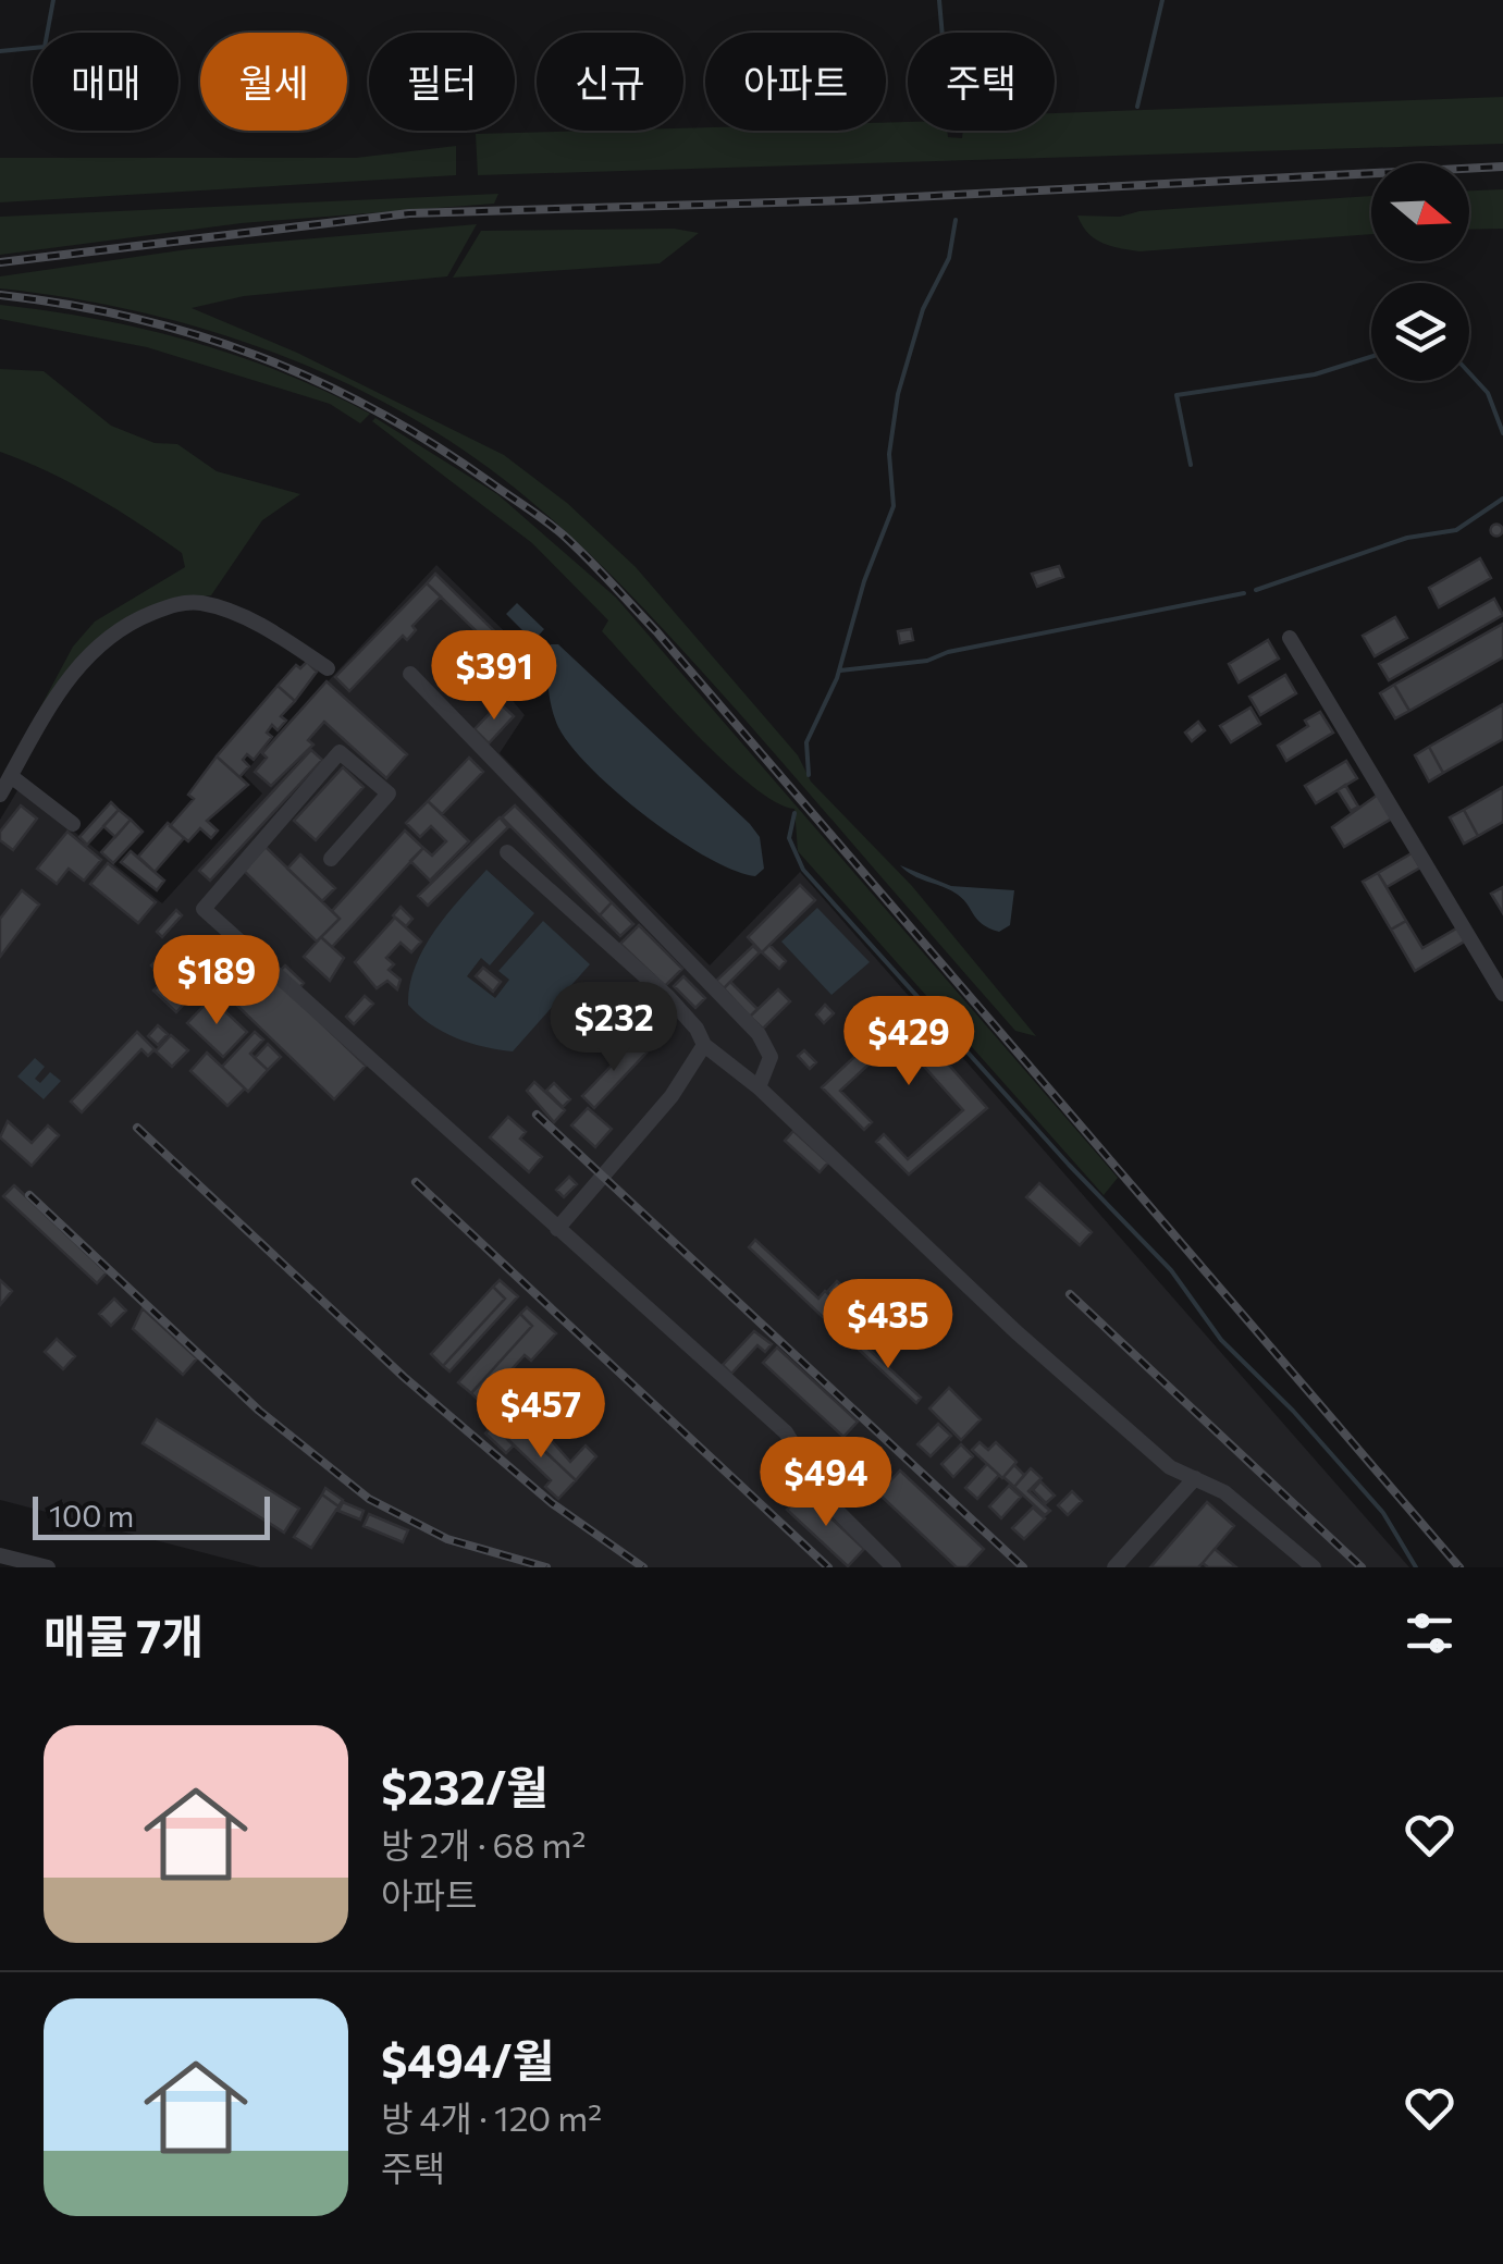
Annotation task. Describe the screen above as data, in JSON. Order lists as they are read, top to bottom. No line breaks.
{"scale_bar":"100 m","north":"right","page":{"chip":["매매","월세","필터","신규","아파트","주택"],"price":["$391","$189","$232","$429","$435","$457","$494"],"scale":"100 m","heading":"매물 7개","list":[{"name":"$232/월","note":"방 2개 · 68 m² · 아파트"},{"name":"$494/월","note":"방 4개 · 120 m² · 주택"}]}}
